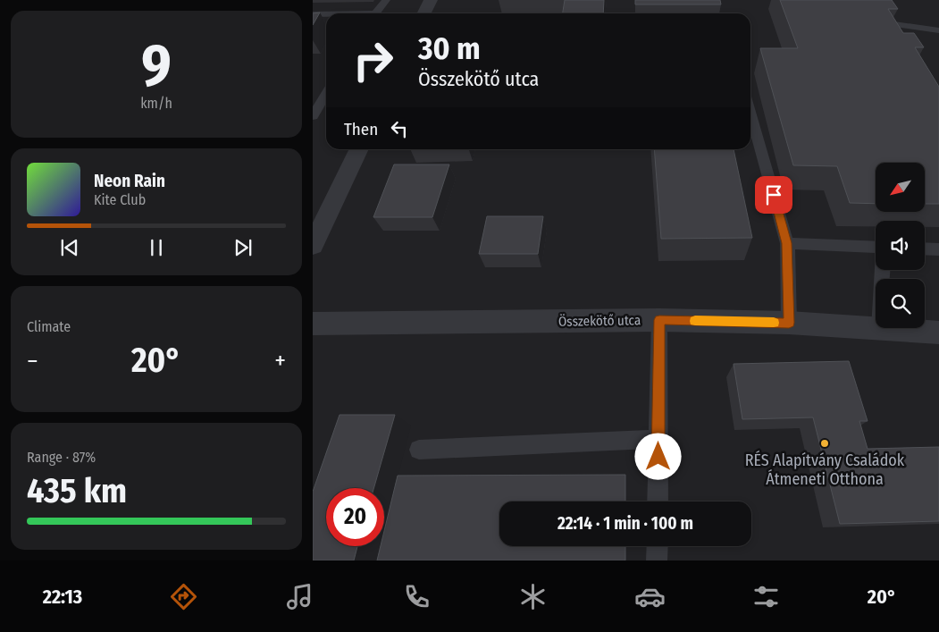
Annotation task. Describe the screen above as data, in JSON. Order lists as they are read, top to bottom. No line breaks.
{"streets":{"street":["Összekötő utca"]},"places":["RÉS Alapítvány Családok Átmeneti Otthona"],"north":"bottom left","page":{"tile":[["9","km/h"],"Climate",["Range · 87%","435 km"]],"turn":["30 m","Összekötő utca"],"then":"Then","song":["Neon Rain","Kite Club"],"heat":["−","20°","+"],"limit":"20","trip":"22:14 · 1 min · 100 m","tabs":["22:13","20°"]}}
